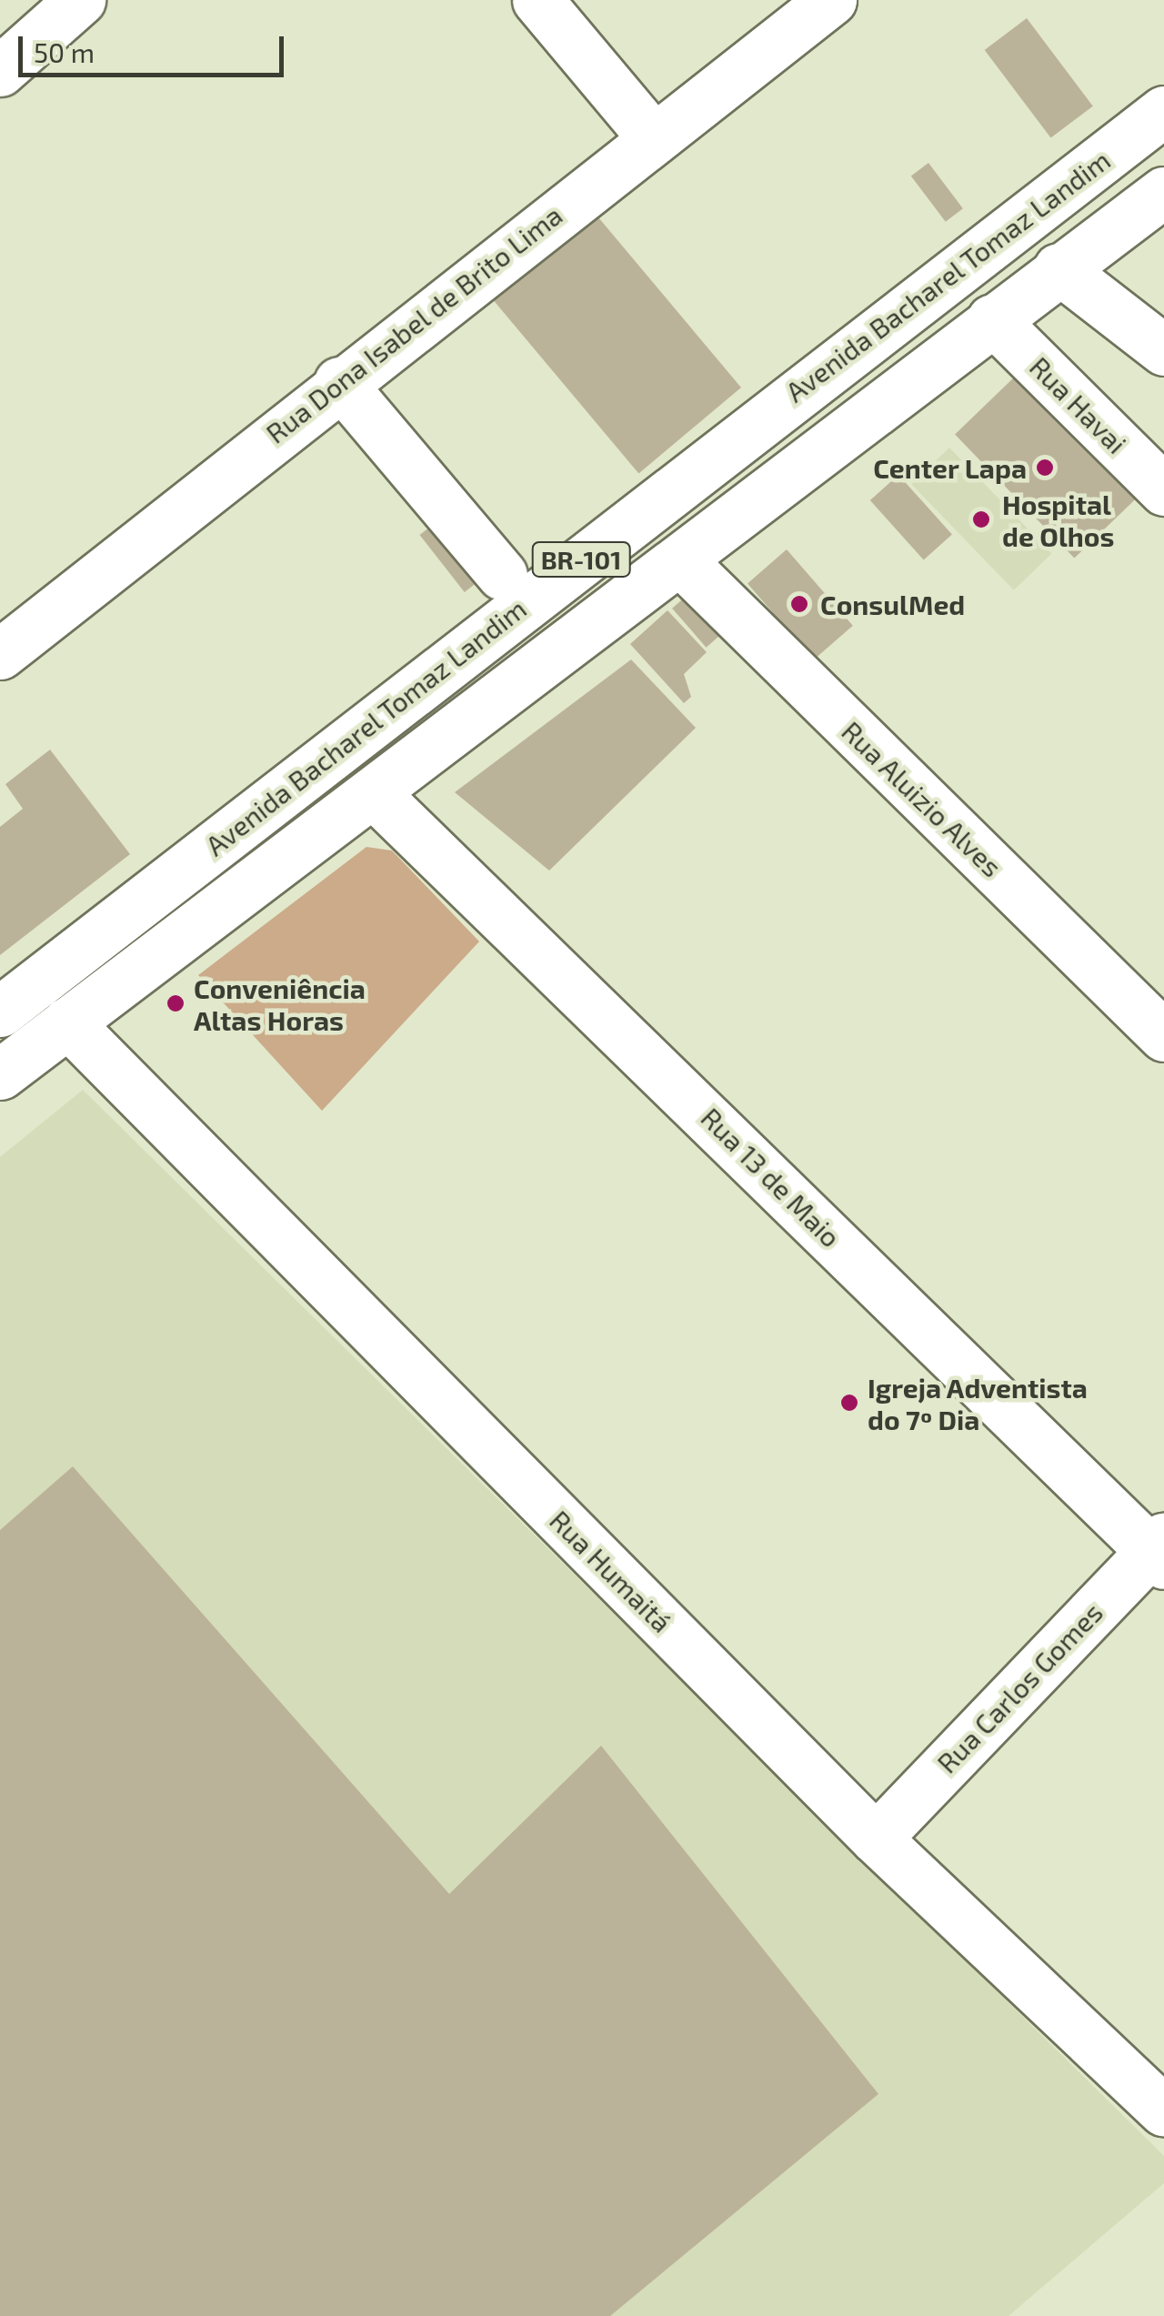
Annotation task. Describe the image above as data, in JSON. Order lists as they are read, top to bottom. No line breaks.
{"streets":{"main road":["Avenida Bacharel Tomaz Landim","Rua Dona Isabel de Brito Lima","Rua Havai","BR-101","Rua Aluizio Alves","Rua 13 de Maio","Rua Humaitá","Rua Carlos Gomes"]},"crossings":[["Avenida Bacharel Tomaz Landim","Rua Havai"],["Avenida Bacharel Tomaz Landim","Rua Aluizio Alves"],["Avenida Bacharel Tomaz Landim","Rua 13 de Maio"],["Avenida Bacharel Tomaz Landim","Rua Humaitá"],["Rua 13 de Maio","Rua Carlos Gomes"],["Rua Humaitá","Rua Carlos Gomes"]],"places":["Center Lapa","Hospital de Olhos","ConsulMed","Conveniência Altas Horas","Igreja Adventista do 7º Dia"],"scale_bar":"50 m"}
